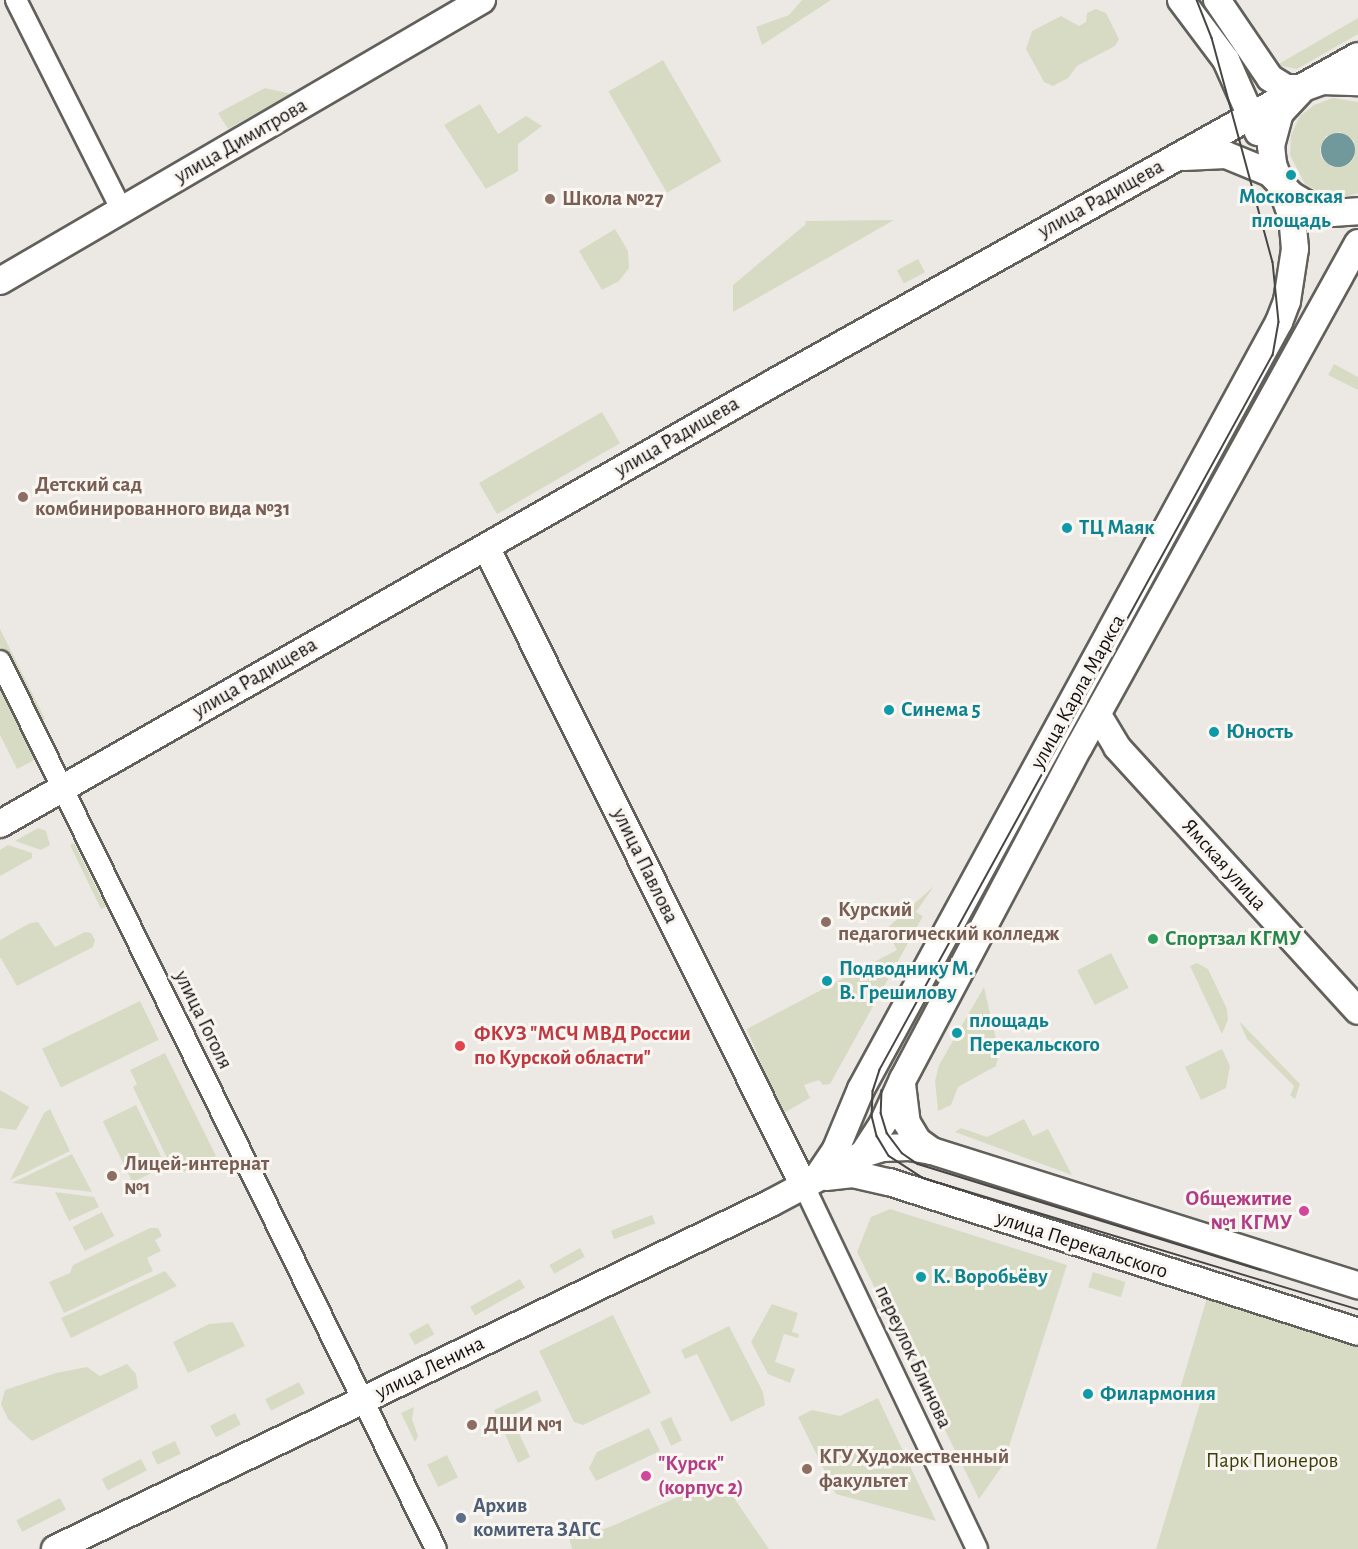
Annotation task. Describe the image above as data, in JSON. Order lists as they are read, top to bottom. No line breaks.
{"streets":{"main road":["улица Димитрова","улица Радищева","улица Карла Маркса","Ямская улица","улица Павлова","улица Перекальского","улица Ленина"],"street":["улица Гоголя","переулок Блинова"]},"crossings":[["улица Радищева","улица Павлова"],["улица Радищева","улица Гоголя"],["улица Карла Маркса","Ямская улица"],["улица Карла Маркса","улица Павлова"],["улица Карла Маркса","улица Перекальского"],["улица Карла Маркса","переулок Блинова"],["улица Карла Маркса","улица Ленина"],["улица Павлова","улица Перекальского"],["улица Павлова","переулок Блинова"],["улица Павлова","улица Ленина"],["улица Гоголя","улица Ленина"],["улица Перекальского","переулок Блинова"],["улица Перекальского","улица Ленина"],["переулок Блинова","улица Ленина"]],"parks":["Парк Пионеров"],"places":["Московская площадь","Школа №27","Детский сад комбинированного вида №31","ТЦ Маяк","Синема 5","Юность","Курский педагогический колледж","Спортзал КГМУ","Подводнику М. В. Грешилову","площадь Перекальского","ФКУЗ \"МСЧ МВД России по Курской области\"","Лицей-интернат №1","Общежитие №1 КГМУ","К. Воробьёву","Филармония","ДШИ №1","КГУ Художественный факультет","\"Курск\" (корпус 2)","Архив комитета ЗАГС"]}
